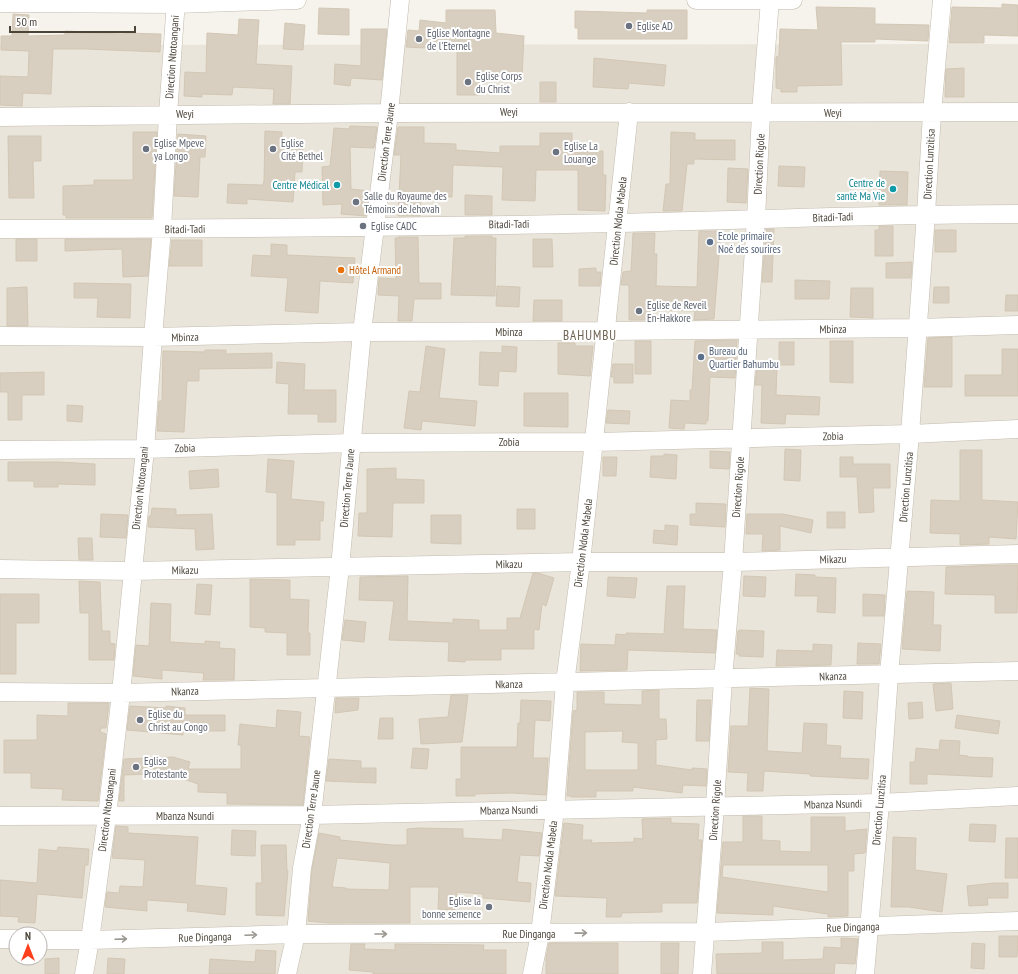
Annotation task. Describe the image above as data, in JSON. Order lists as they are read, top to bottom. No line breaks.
{"streets":{"street":["Direction Ntotoangani","Weyi","Direction Terre Jaune","Direction Rigole","Direction Lunzitisa","Bitadi-Tadi","Direction Ndola Mabela","Mbinza","Zobia","Mikazu","Nkanza","Mbanza Nsundi","Rue Dinganga"]},"crossings":[["Direction Ntotoangani","Weyi"],["Direction Ntotoangani","Bitadi-Tadi"],["Direction Ntotoangani","Mbinza"],["Direction Ntotoangani","Zobia"],["Direction Ntotoangani","Mikazu"],["Direction Ntotoangani","Nkanza"],["Direction Ntotoangani","Mbanza Nsundi"],["Direction Ntotoangani","Rue Dinganga"],["Weyi","Direction Terre Jaune"],["Weyi","Direction Rigole"],["Weyi","Direction Lunzitisa"],["Weyi","Direction Ndola Mabela"],["Direction Terre Jaune","Bitadi-Tadi"],["Direction Terre Jaune","Mbinza"],["Direction Terre Jaune","Zobia"],["Direction Terre Jaune","Mikazu"],["Direction Terre Jaune","Nkanza"],["Direction Terre Jaune","Mbanza Nsundi"],["Direction Terre Jaune","Rue Dinganga"],["Direction Rigole","Bitadi-Tadi"],["Direction Rigole","Mbinza"],["Direction Rigole","Zobia"],["Direction Rigole","Mikazu"],["Direction Rigole","Nkanza"],["Direction Rigole","Mbanza Nsundi"],["Direction Rigole","Rue Dinganga"],["Direction Lunzitisa","Bitadi-Tadi"],["Direction Lunzitisa","Mbinza"],["Direction Lunzitisa","Zobia"],["Direction Lunzitisa","Mikazu"],["Direction Lunzitisa","Nkanza"],["Direction Lunzitisa","Mbanza Nsundi"],["Direction Lunzitisa","Rue Dinganga"],["Bitadi-Tadi","Direction Ndola Mabela"],["Direction Ndola Mabela","Mbinza"],["Direction Ndola Mabela","Zobia"],["Direction Ndola Mabela","Mikazu"],["Direction Ndola Mabela","Nkanza"],["Direction Ndola Mabela","Mbanza Nsundi"],["Direction Ndola Mabela","Rue Dinganga"]],"one_way":["Rue Dinganga"],"districts":["BAHUMBU"],"places":["Eglise AD","Eglise Montagne de l'Eternel","Eglise Corps du Christ","Eglise Mpeve ya Longo","Eglise Cité Bethel","Eglise La Louange","Centre Médical","Centre de santé Ma Vie","Salle du Royaume des Témoins de Jehovah","Eglise CADC","Ecole primaire Noé des sourires","Hôtel Armand","Eglise de Reveil En-Hakkore","Bureau du Quartier Bahumbu","Eglise du Christ au Congo","Eglise Protestante","Eglise la bonne semence"],"scale_bar":"50 m","north":"top"}
